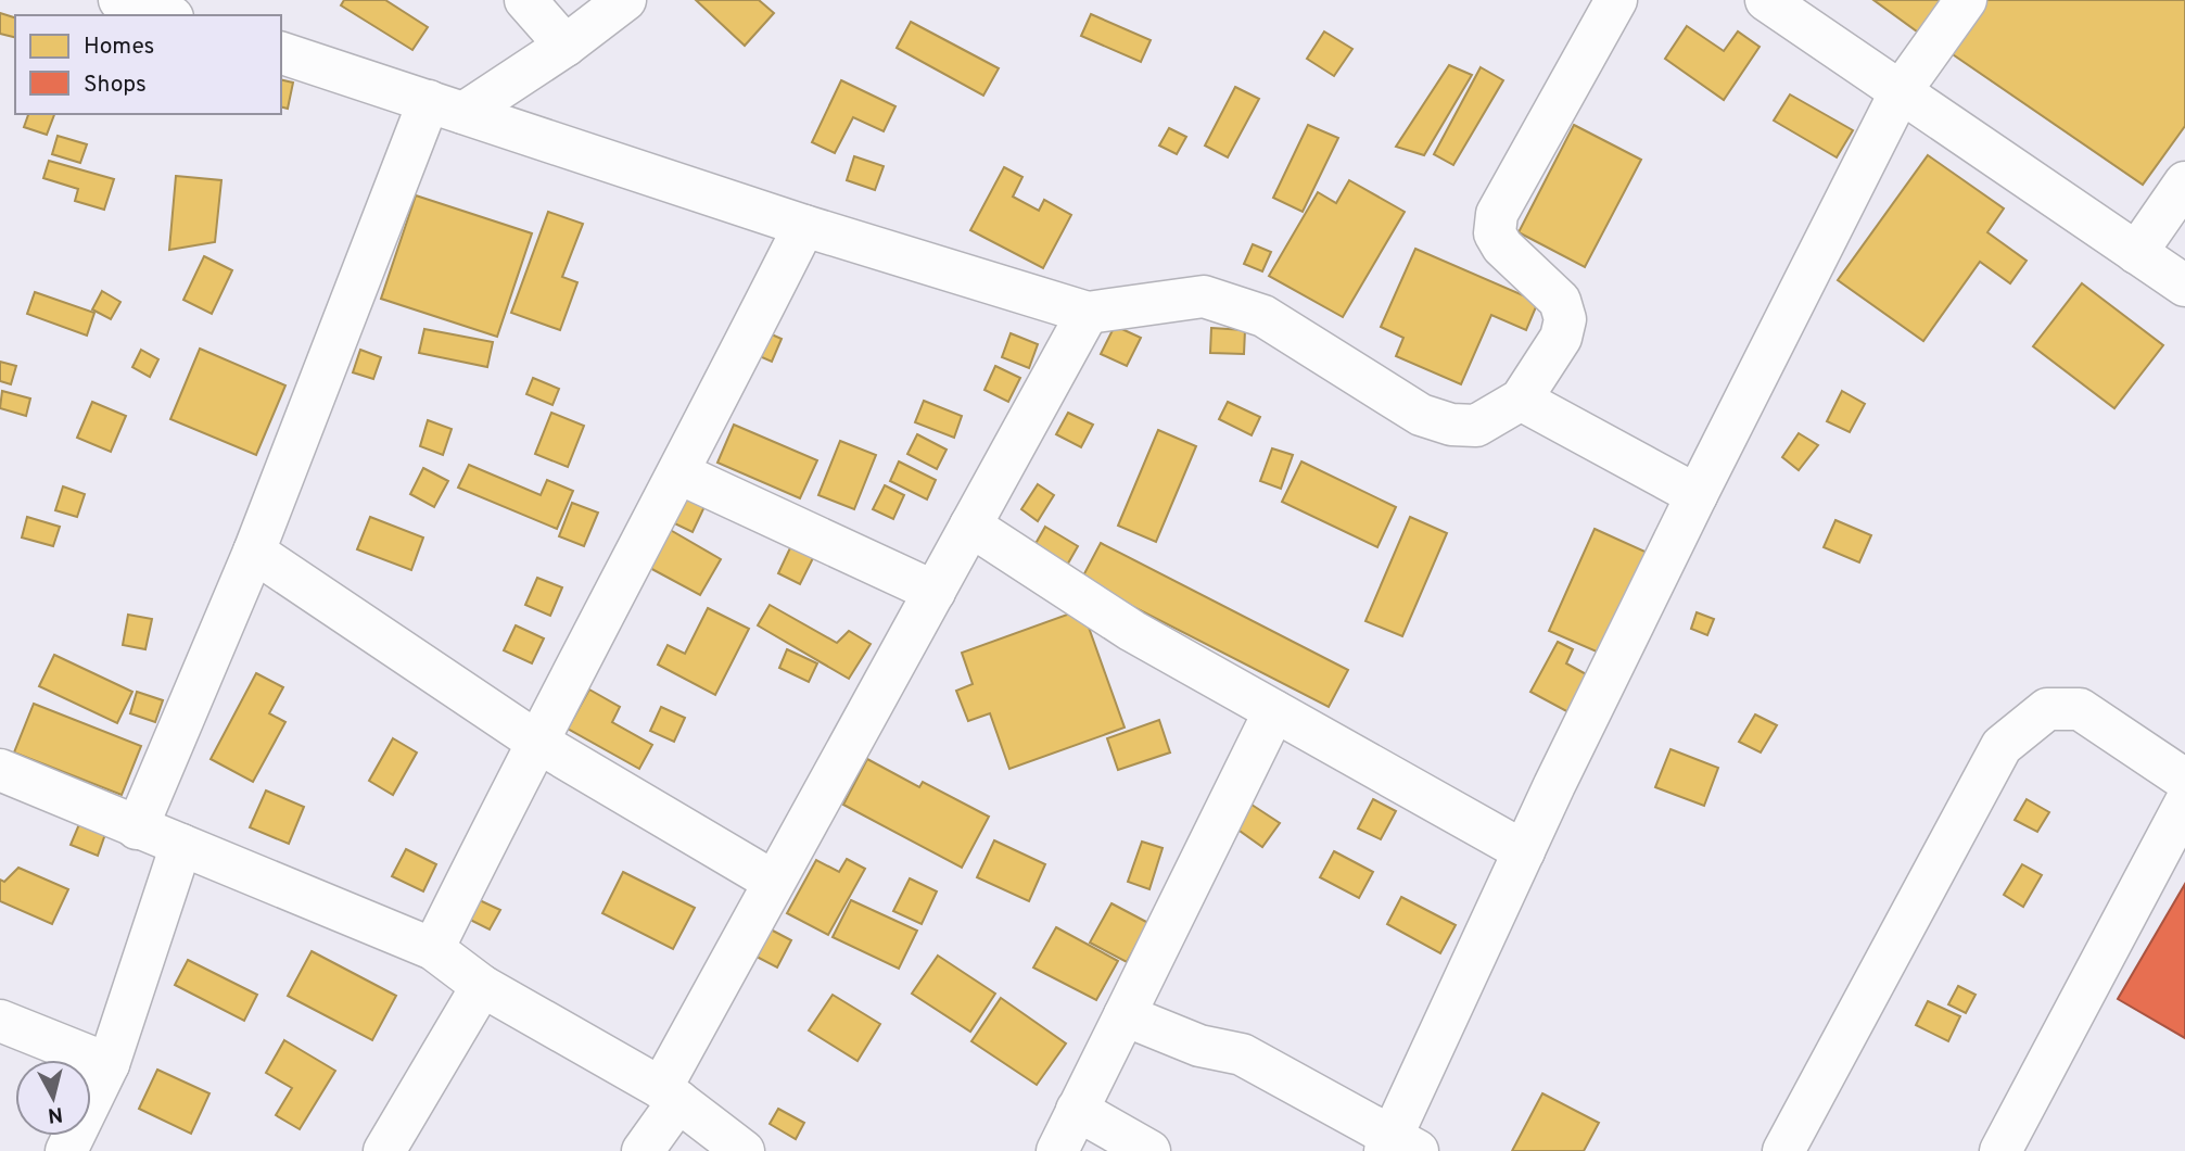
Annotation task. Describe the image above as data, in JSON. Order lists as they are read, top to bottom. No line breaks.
{"legend":["Homes","Shops"],"north":"bottom"}
